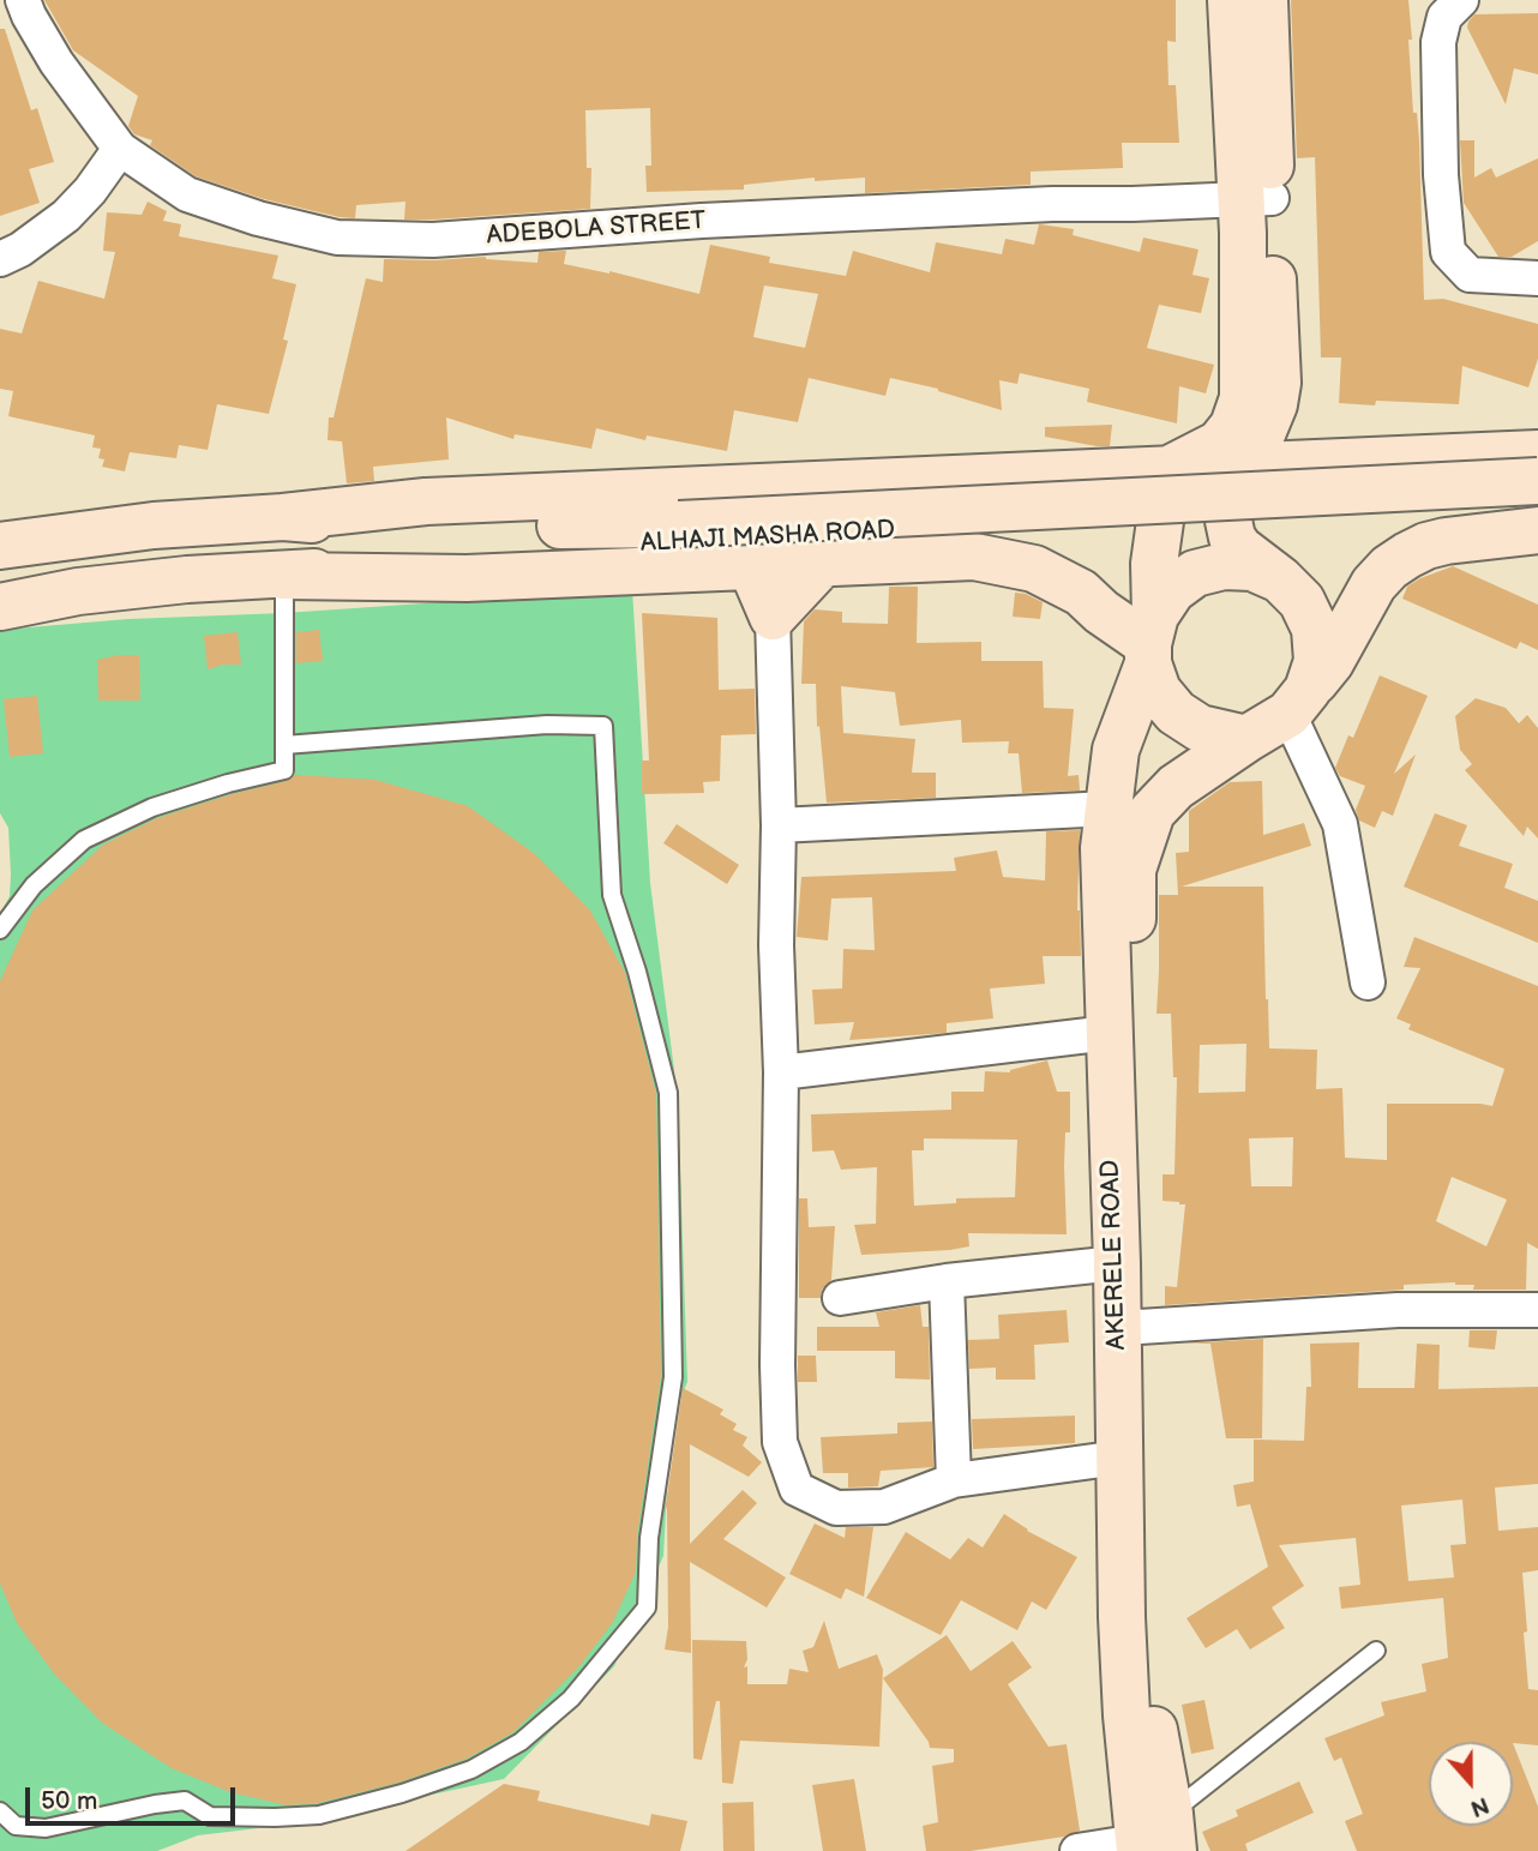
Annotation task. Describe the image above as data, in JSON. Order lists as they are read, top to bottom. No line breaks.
{"streets":{"street":["ADEBOLA STREET","ALHAJI MASHA ROAD","AKERELE ROAD"]},"scale_bar":"50 m","north":"bottom"}
